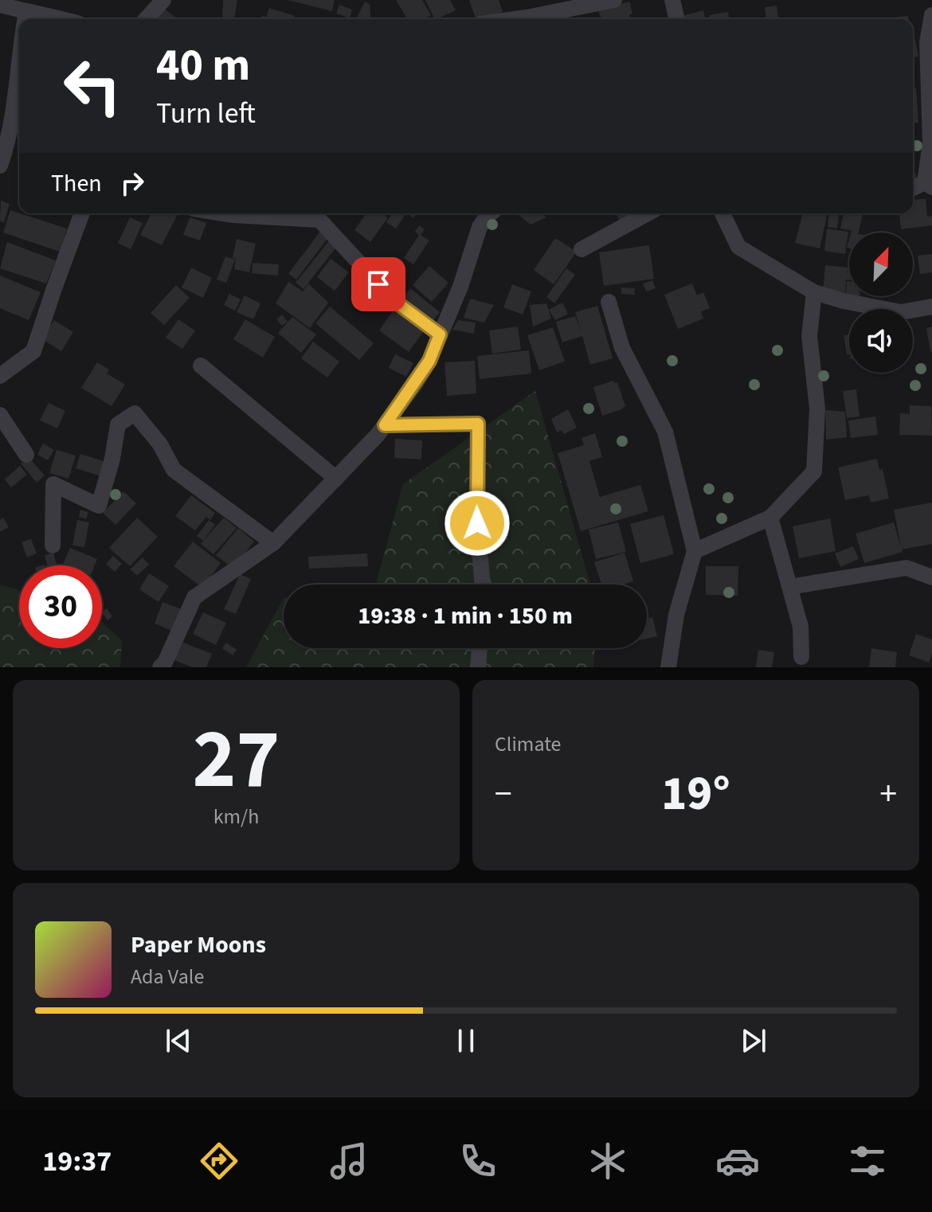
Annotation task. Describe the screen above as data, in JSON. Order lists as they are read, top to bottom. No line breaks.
{"north":"top right","page":{"turn":["40 m","Turn left"],"then":"Then","limit":"30","trip":"19:38 · 1 min · 150 m","tile":[["27","km/h"],"Climate"],"heat":["−","19°","+"],"song":["Paper Moons","Ada Vale"],"tabs":"19:37"}}
